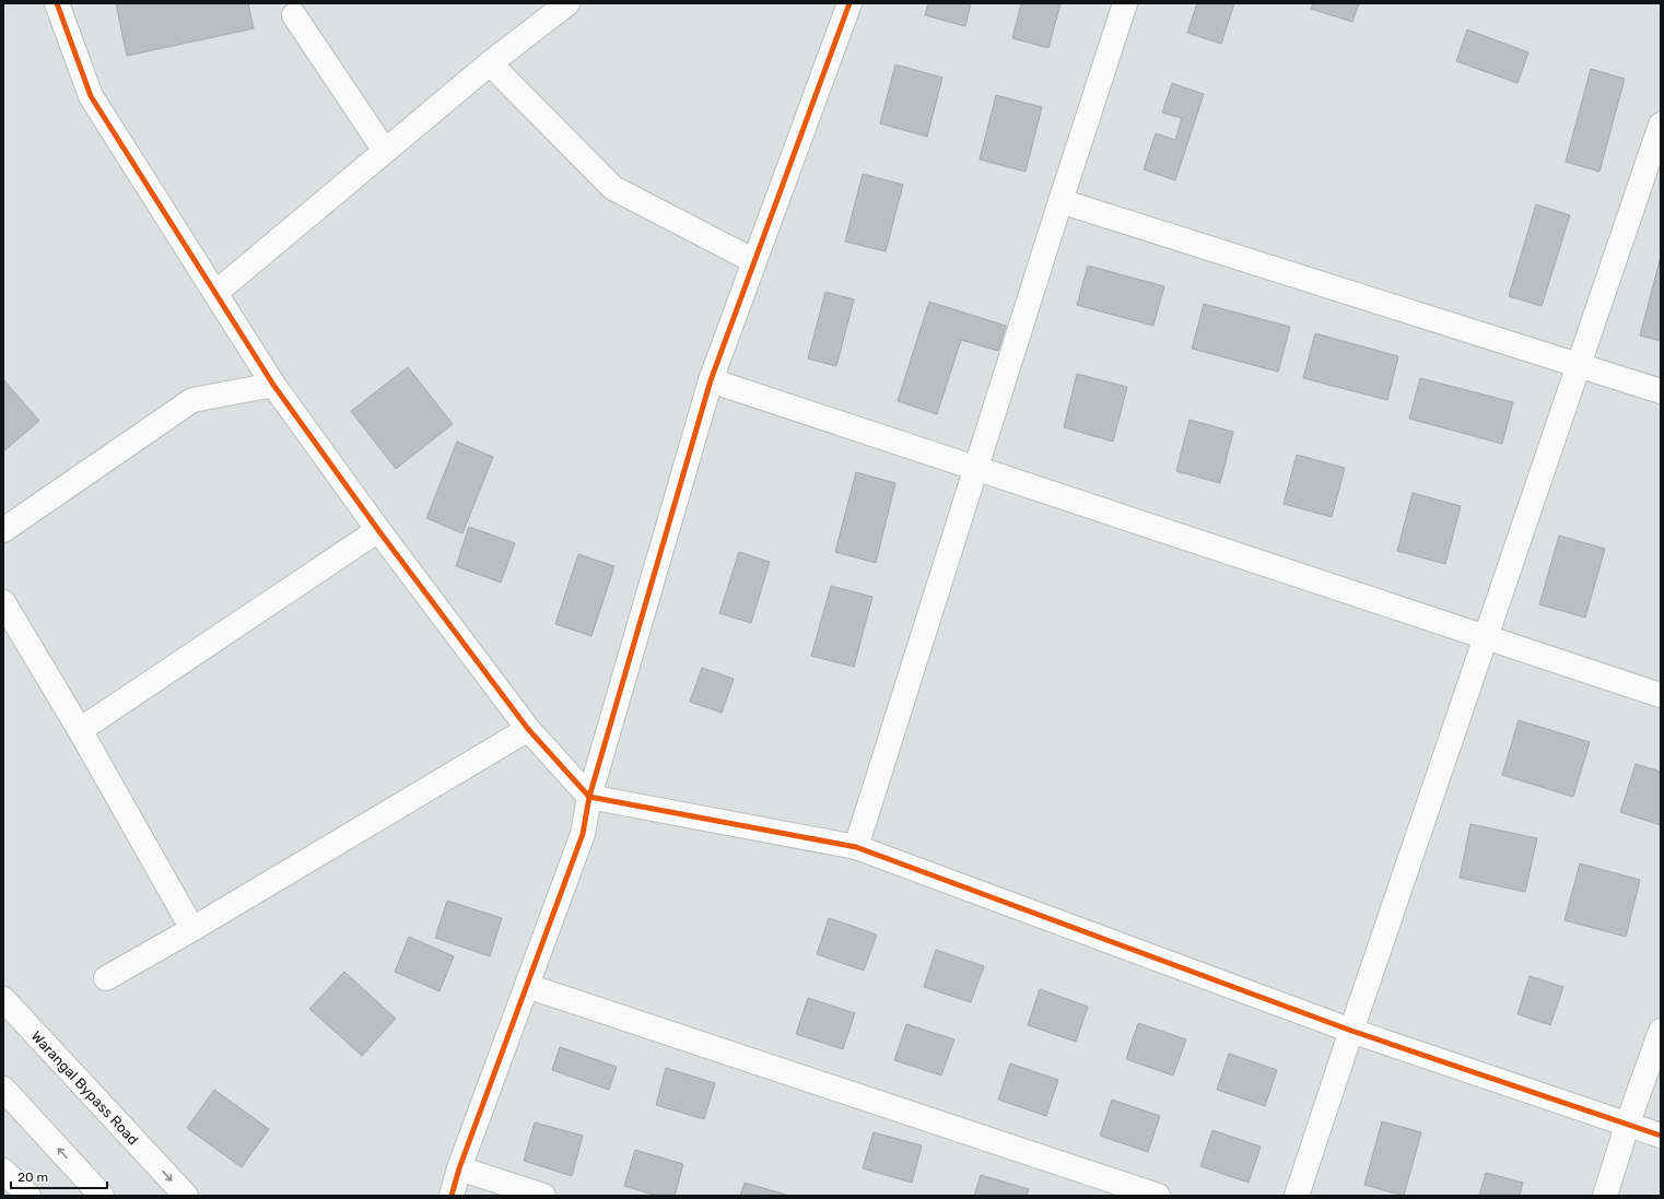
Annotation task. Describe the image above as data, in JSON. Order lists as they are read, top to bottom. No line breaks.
{"streets":{"main road":["Warangal Bypass Road"]},"scale_bar":"20 m"}
